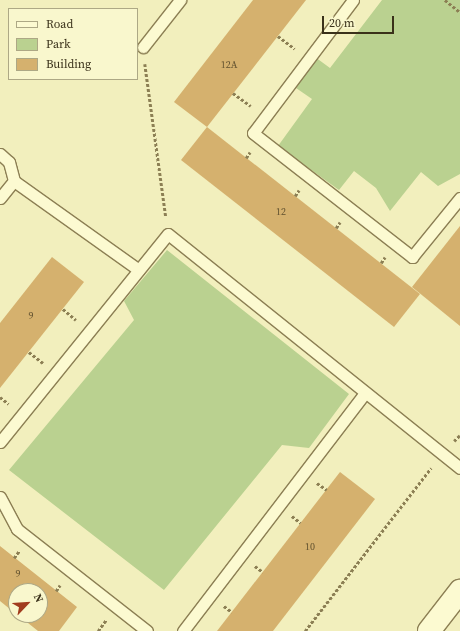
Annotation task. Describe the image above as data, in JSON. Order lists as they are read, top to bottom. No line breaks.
{"house_numbers":["12А","12","9","10","9"],"legend":["Road","Park","Building"],"scale_bar":"20 m","north":"top right"}
